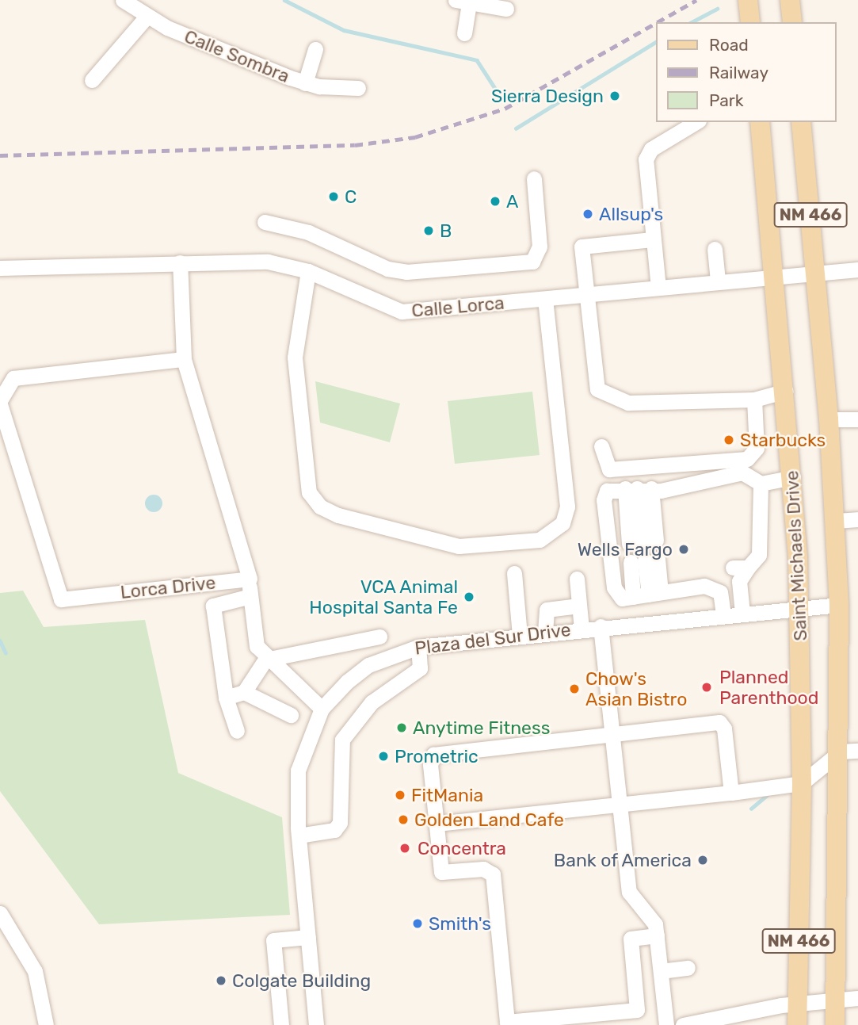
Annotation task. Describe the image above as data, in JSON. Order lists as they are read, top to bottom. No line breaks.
{"streets":{"main road":["NM 466","Saint Michaels Drive"],"street":["Calle Sombra","Calle Lorca","Lorca Drive","Plaza del Sur Drive"]},"crossings":[["NM 466","Calle Lorca"],["NM 466","Plaza del Sur Drive"],["Calle Lorca","Saint Michaels Drive"],["Saint Michaels Drive","Plaza del Sur Drive"]],"places":["Sierra Design","C","A","Allsup's","B","Starbucks","Wells Fargo","VCA Animal Hospital Santa Fe","Planned Parenthood","Chow's Asian Bistro","Anytime Fitness","Prometric","FitMania","Golden Land Cafe","Concentra","Bank of America","Smith's","Colgate Building"],"legend":["Road","Railway","Park"]}
